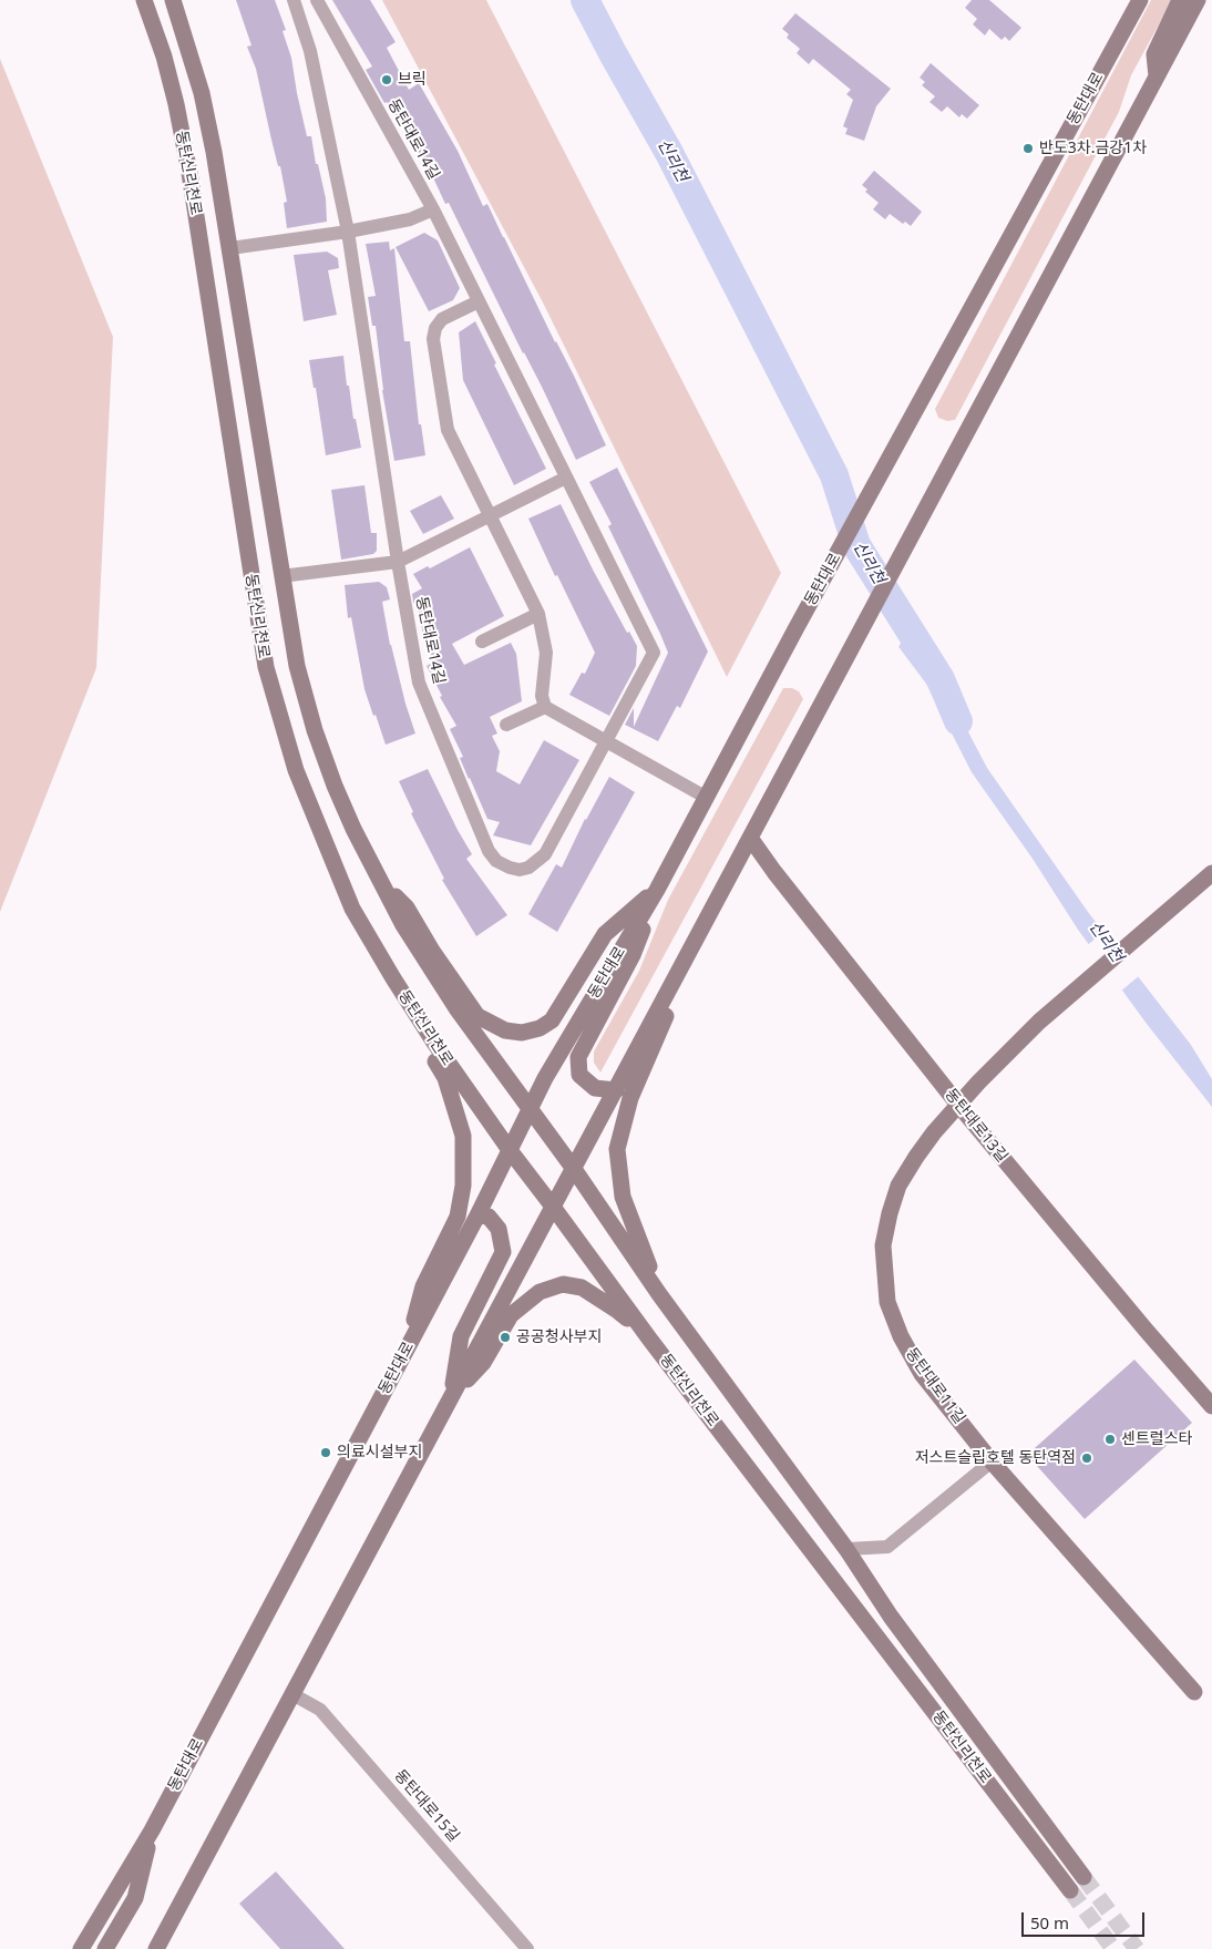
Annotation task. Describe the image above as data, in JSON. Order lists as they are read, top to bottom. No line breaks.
{"streets":{"main road":["동탄대로","동탄신리천로","동탄대로13길","동탄대로11길"],"street":["동탄대로14길","동탄대로15길"]},"crossings":[["동탄대로","동탄신리천로"],["동탄대로13길","동탄대로11길"]],"water":["신리천"],"places":["브릭","반도3차.금강1차","공공청사부지","센트럴스타","의료시설부지","저스트슬립호텔 동탄역점"],"scale_bar":"50 m"}
